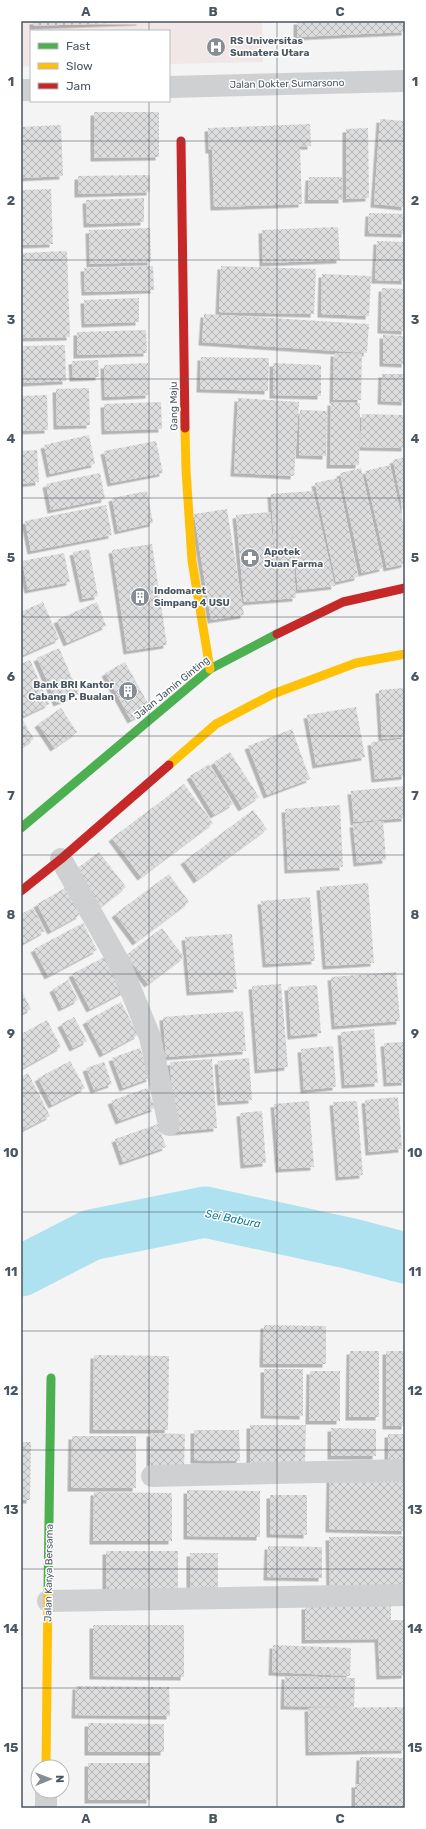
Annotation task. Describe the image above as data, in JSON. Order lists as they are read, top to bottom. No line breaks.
{"streets":{"main road":["Gang Maju","Jalan Jamin Ginting","Jalan Karya Bersama"],"street":["Jalan Dokter Sumarsono"]},"crossings":[["Gang Maju","Jalan Jamin Ginting"]],"water":["Sei Babura"],"places":{"hospital":["RS Universitas Sumatera Utara"],"pharmacy":["Apotek Juan Farma"],"building":["Indomaret Simpang 4 USU","Bank BRI Kantor Cabang P. Bualan"]},"legend":["Fast","Slow","Jam"],"north":"right","grid":{"columns":["A","B","C"],"rows":["1","2","3","4","5","6","7","8","9","10","11","12","13","14","15"]}}
